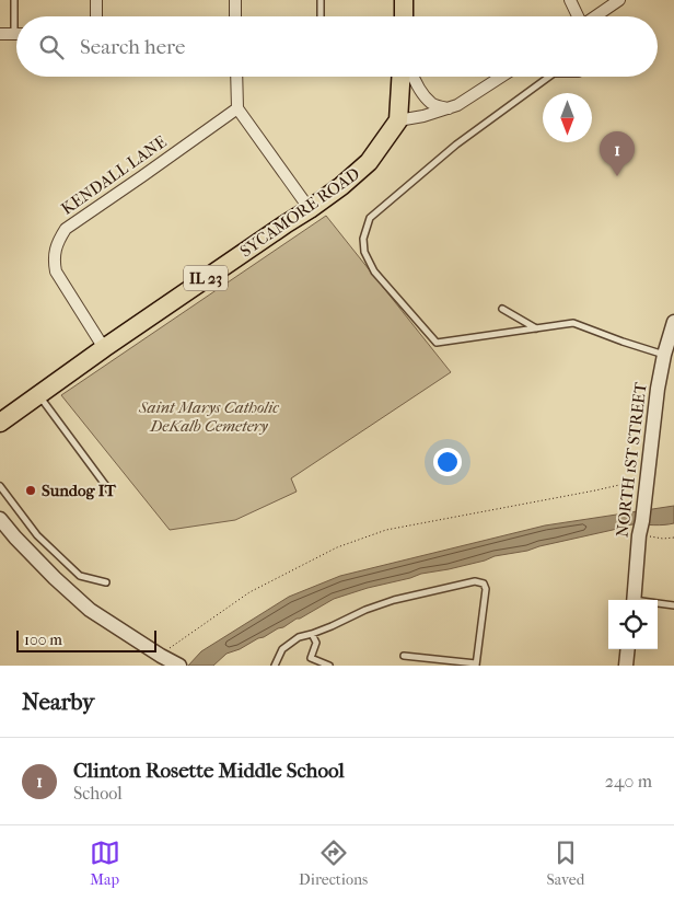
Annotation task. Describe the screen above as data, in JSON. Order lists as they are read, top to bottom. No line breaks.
{"streets":{"main road":["SYCAMORE ROAD","IL 23"],"street":["KENDALL LANE","NORTH 1ST STREET"]},"crossings":[["KENDALL LANE","SYCAMORE ROAD"]],"parks":["Saint Marys Catholic DeKalb Cemetery"],"places":["Sundog IT"],"scale_bar":"100 m","north":"bottom","page":{"search":"Search here","pins":"1","scale":"100 m","heading":"Nearby","list":[{"mark":"1","name":"Clinton Rosette Middle School","note":"School","value":"240 m"}],"nav":["Map","Directions","Saved"]}}
